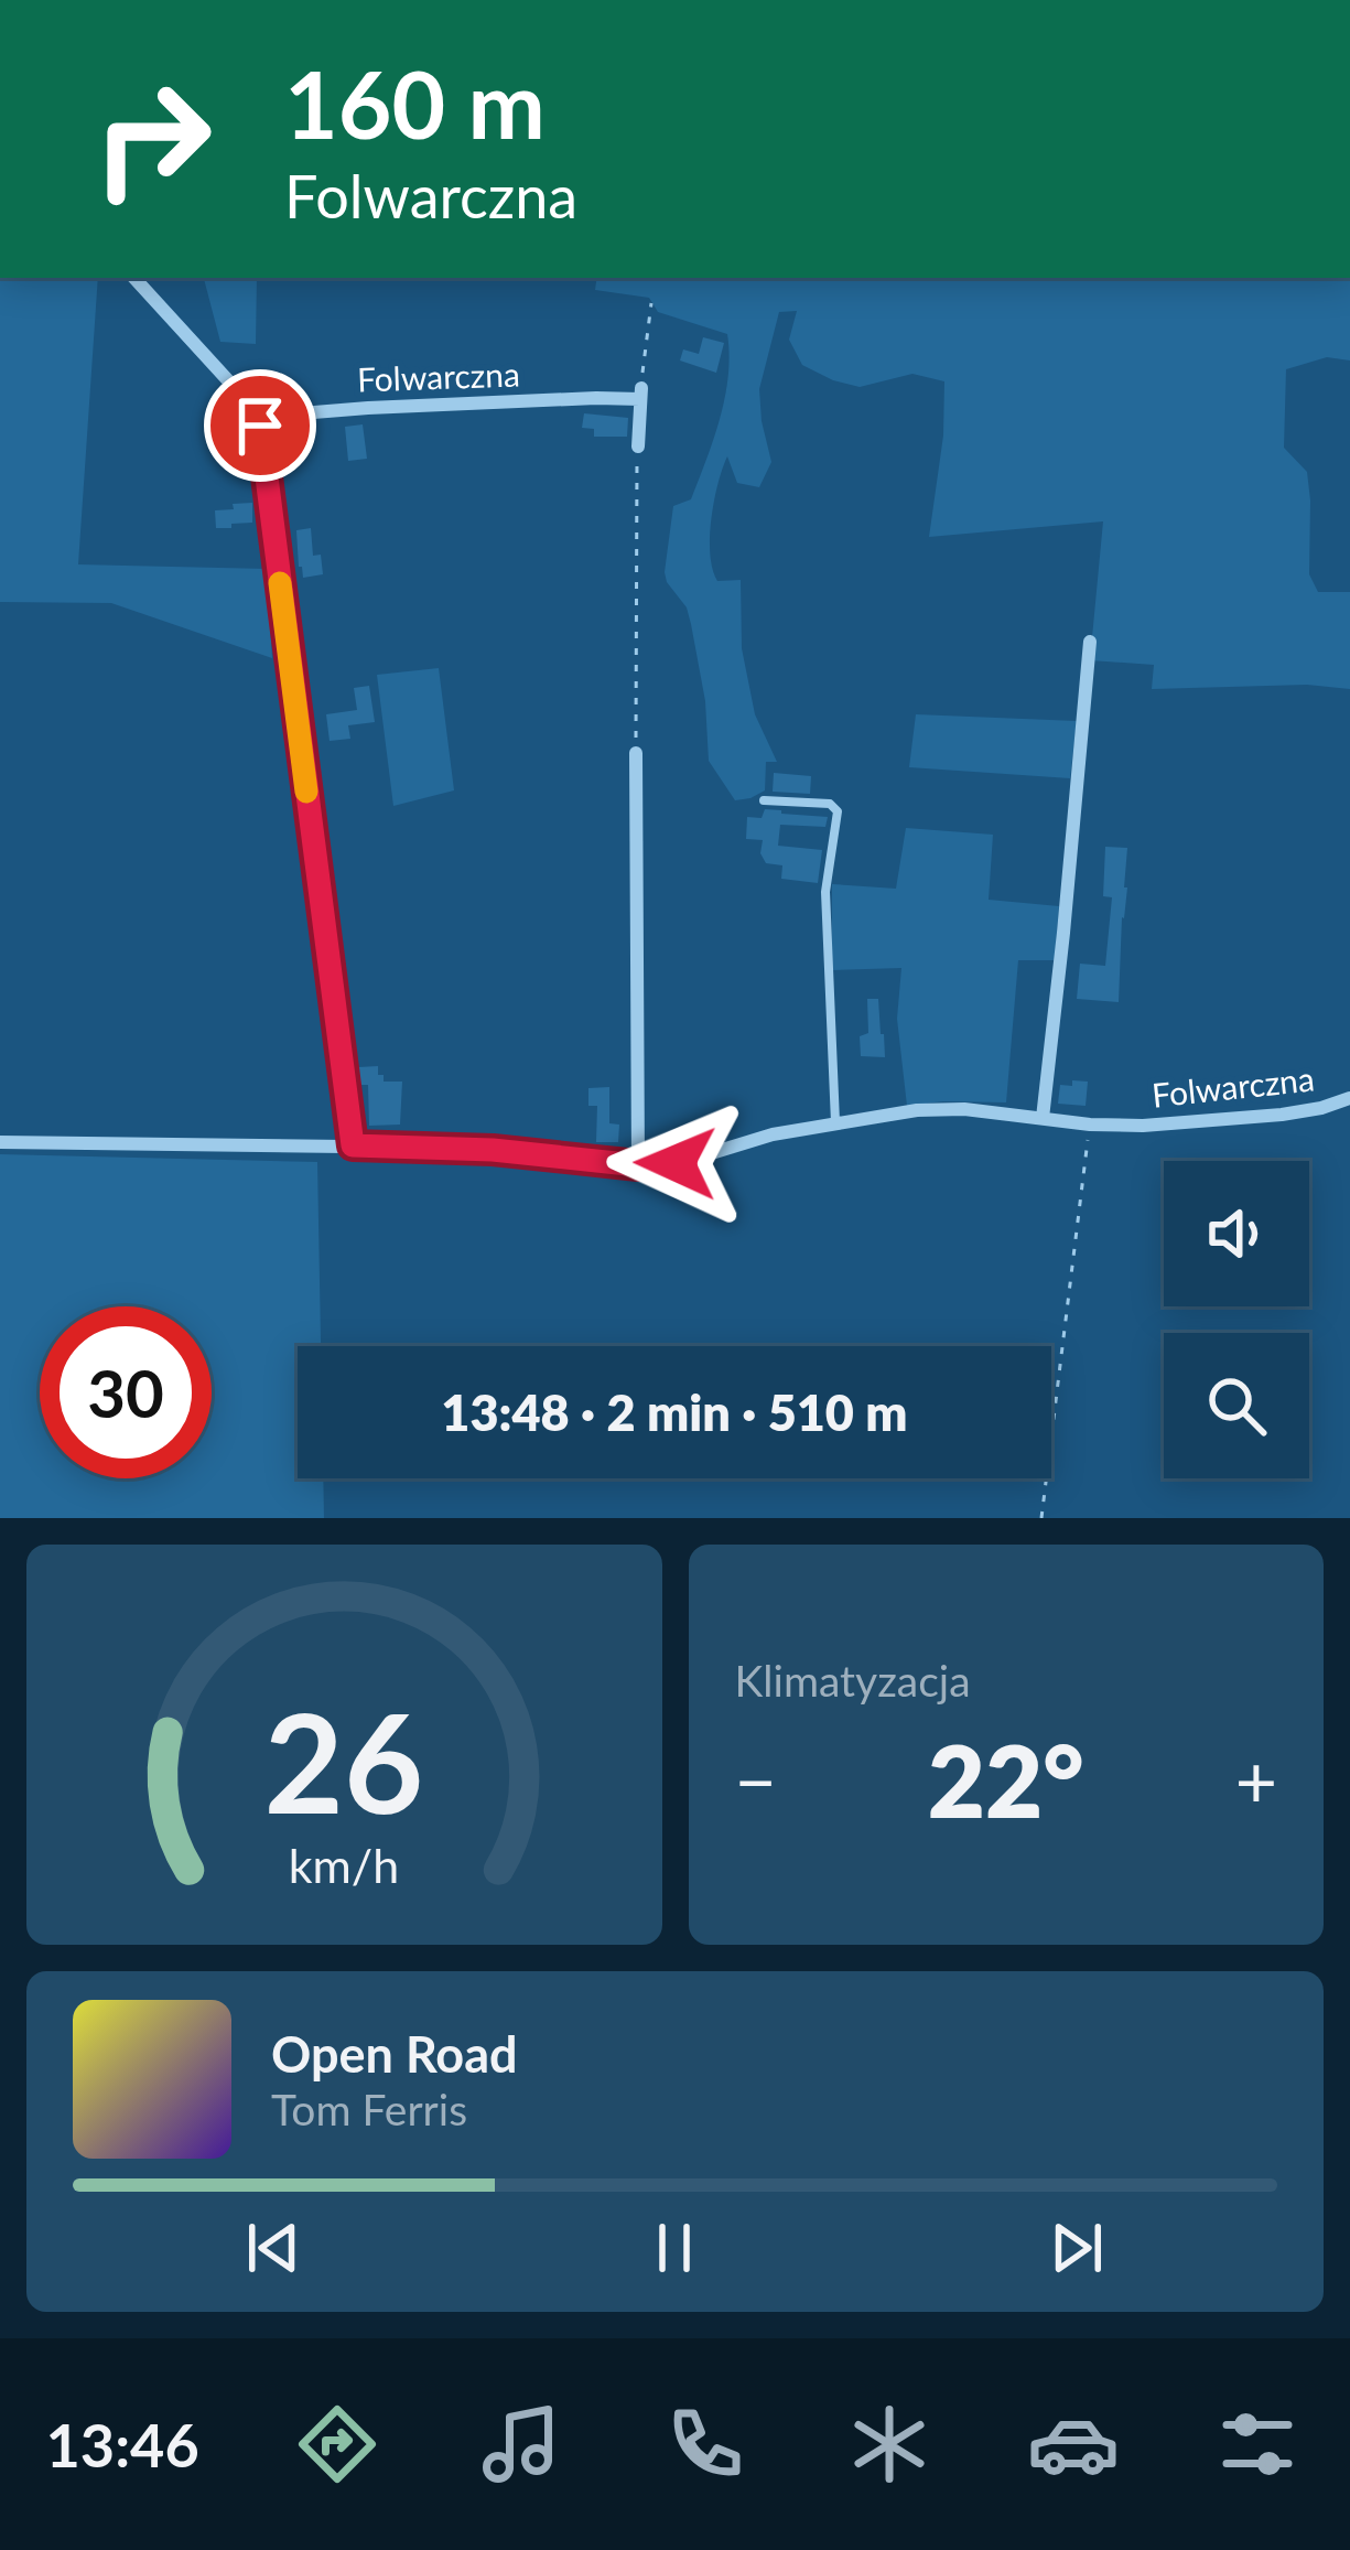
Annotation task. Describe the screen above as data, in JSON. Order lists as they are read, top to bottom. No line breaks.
{"streets":{"street":["Folwarczna"]},"page":{"turn":["160 m","Folwarczna"],"limit":"30","trip":"13:48 · 2 min · 510 m","tile":"Klimatyzacja","heat":["−","22°","+"],"song":["Open Road","Tom Ferris"],"tabs":"13:46","gauge":["26","km/h"]}}
